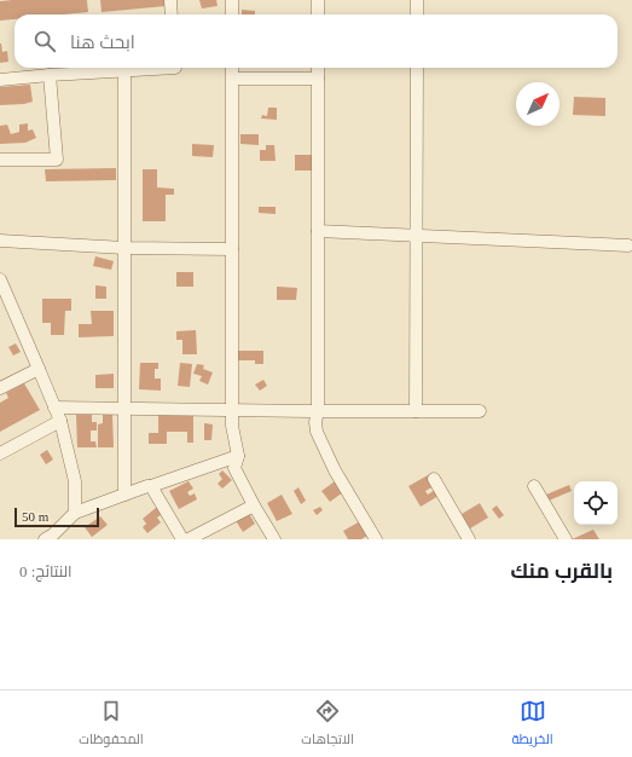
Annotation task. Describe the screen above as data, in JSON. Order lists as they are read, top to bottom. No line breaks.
{"scale_bar":"50 m","north":"top right","page":{"search":"ابحث هنا","scale":"50 m","heading":["بالقرب منك","النتائج: 0"],"nav":["الخريطة","الاتجاهات","المحفوظات"]}}
